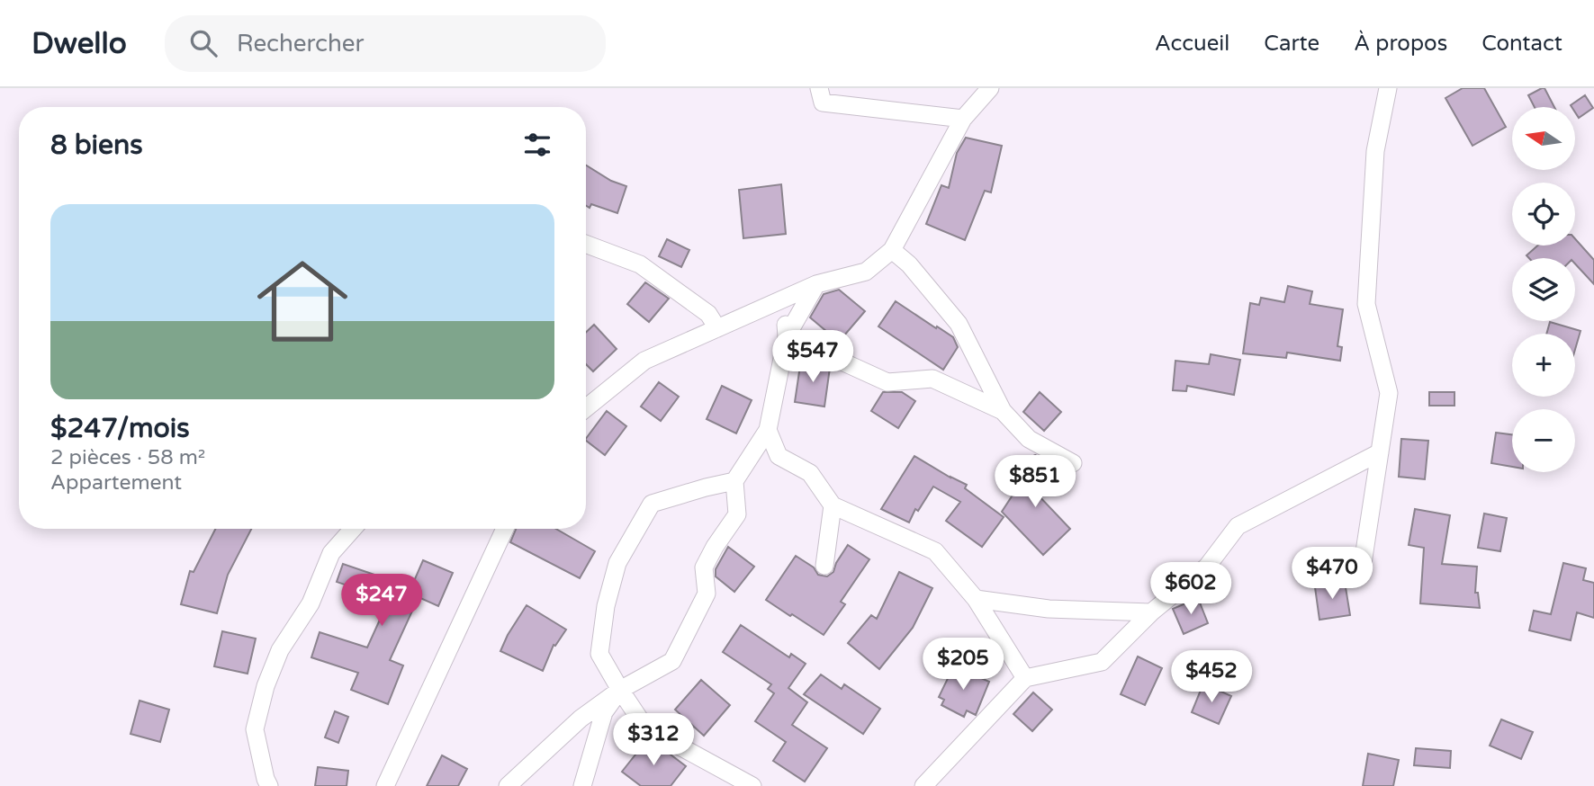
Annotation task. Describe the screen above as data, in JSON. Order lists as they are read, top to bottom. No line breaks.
{"north":"left","page":{"header":"Dwello","search":"Rechercher","nav":["Accueil","Carte","À propos","Contact"],"map_buttons":["+","−"],"heading":"8 biens","list":[{"name":"$247/mois","note":"2 pièces · 58 m² · Appartement"}],"price":["$547","$851","$470","$602","$247","$205","$452","$312"]}}
